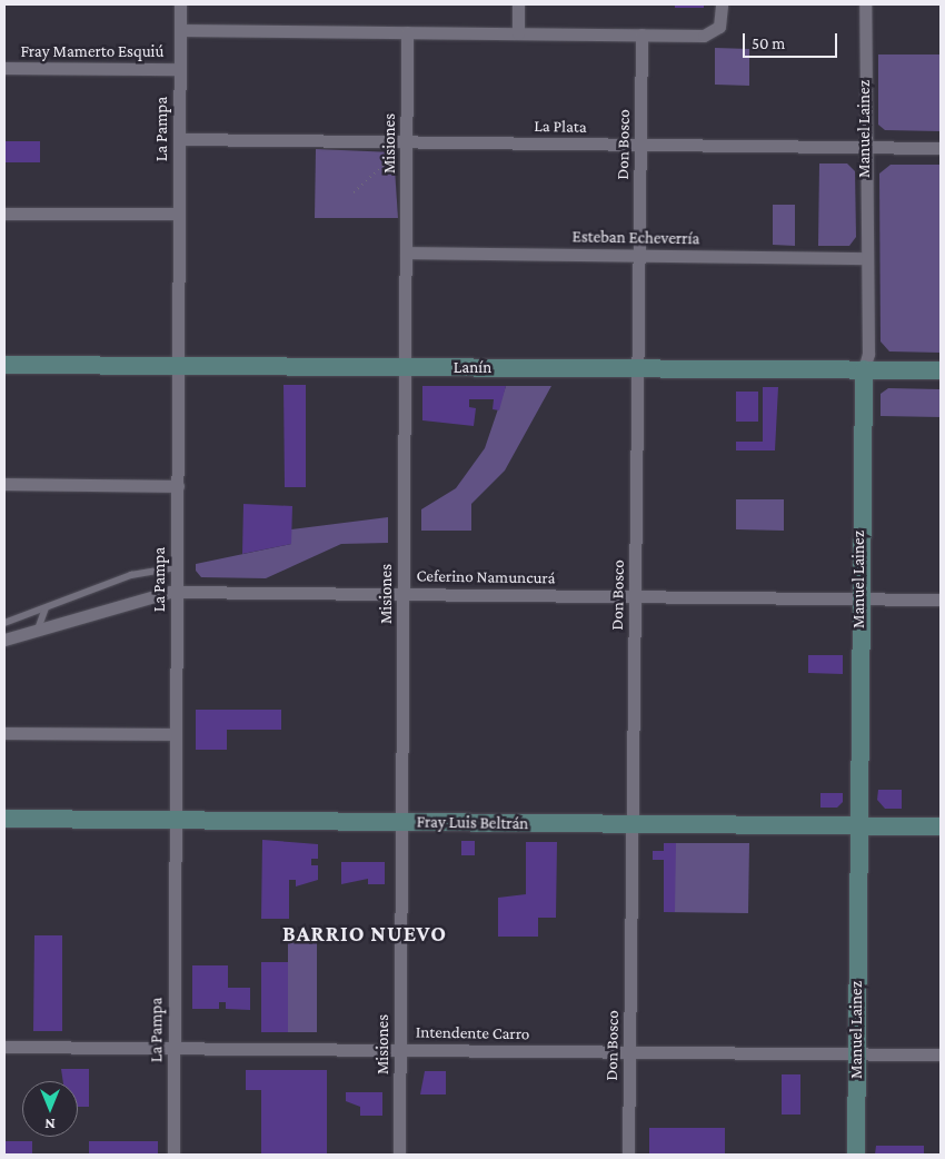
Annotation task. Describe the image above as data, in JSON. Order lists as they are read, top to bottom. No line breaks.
{"streets":{"street":["Fray Mamerto Esquiú","La Plata","La Pampa","Manuel Lainez","Misiones","Don Bosco","Esteban Echeverría","Lanín","Ceferino Namuncurá","Fray Luis Beltrán","Intendente Carro"]},"crossings":[["Fray Mamerto Esquiú","La Pampa"],["Fray Mamerto Esquiú","Misiones"],["Fray Mamerto Esquiú","Don Bosco"],["La Plata","La Pampa"],["La Plata","Manuel Lainez"],["La Plata","Misiones"],["La Plata","Don Bosco"],["La Pampa","Lanín"],["La Pampa","Ceferino Namuncurá"],["La Pampa","Fray Luis Beltrán"],["La Pampa","Intendente Carro"],["Manuel Lainez","Esteban Echeverría"],["Manuel Lainez","Lanín"],["Manuel Lainez","Ceferino Namuncurá"],["Manuel Lainez","Fray Luis Beltrán"],["Manuel Lainez","Intendente Carro"],["Misiones","Esteban Echeverría"],["Misiones","Lanín"],["Misiones","Ceferino Namuncurá"],["Misiones","Fray Luis Beltrán"],["Misiones","Intendente Carro"],["Don Bosco","Esteban Echeverría"],["Don Bosco","Lanín"],["Don Bosco","Ceferino Namuncurá"],["Don Bosco","Fray Luis Beltrán"],["Don Bosco","Intendente Carro"]],"districts":["BARRIO NUEVO"],"scale_bar":"50 m","north":"bottom"}
